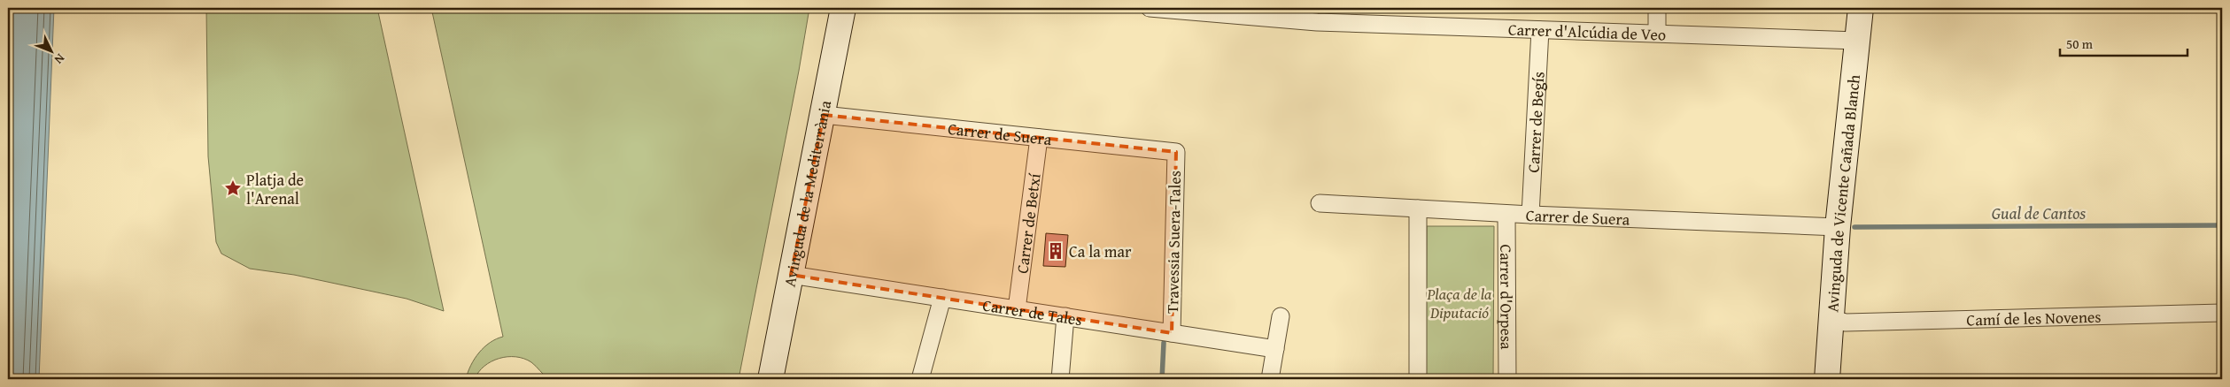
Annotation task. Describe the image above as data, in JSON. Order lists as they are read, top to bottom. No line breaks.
{"streets":{"street":["Carrer d'Alcúdia de Veo","Carrer de Begís","Carrer de Suera","Avinguda de la Mediterrània","Avinguda de Vicente Cañada Blanch","Carrer de Betxí","Travessia Suera-Tales","Carrer d'Orpesa","Carrer de Tales","Camí de les Novenes"]},"crossings":[["Carrer d'Alcúdia de Veo","Carrer de Begís"],["Carrer d'Alcúdia de Veo","Avinguda de Vicente Cañada Blanch"],["Carrer de Begís","Carrer de Suera"],["Carrer de Suera","Avinguda de la Mediterrània"],["Carrer de Suera","Avinguda de Vicente Cañada Blanch"],["Carrer de Suera","Carrer de Betxí"],["Carrer de Suera","Travessia Suera-Tales"],["Carrer de Suera","Carrer d'Orpesa"],["Avinguda de la Mediterrània","Carrer de Tales"],["Avinguda de Vicente Cañada Blanch","Camí de les Novenes"],["Carrer de Betxí","Carrer de Tales"],["Travessia Suera-Tales","Carrer de Tales"]],"water":["Gual de Cantos"],"parks":["Plaça de la Diputació"],"places":{"place":["Platja de l'Arenal"],"building":["Ca la mar"]},"scale_bar":"50 m","north":"bottom right"}
